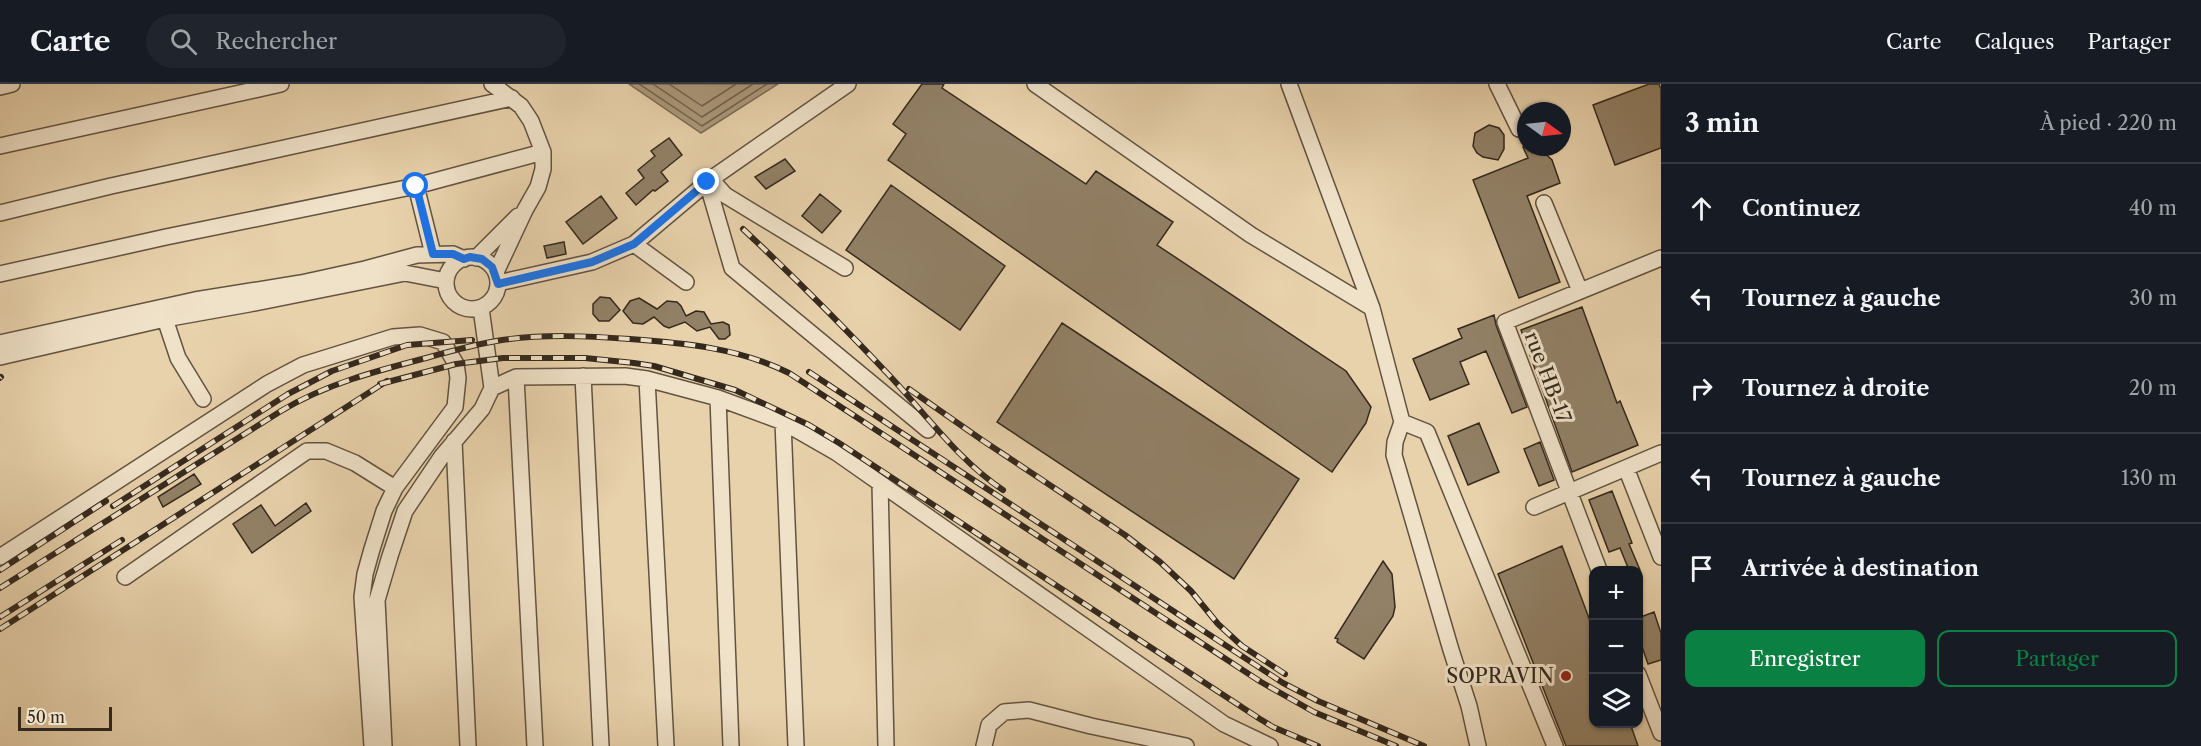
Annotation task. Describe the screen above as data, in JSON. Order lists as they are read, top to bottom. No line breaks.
{"streets":{"street":["rue HB-17"]},"places":["SOPRAVIN"],"scale_bar":"50 m","north":"right","page":{"header":"Carte","search":"Rechercher","nav":["Carte","Calques","Partager"],"heading":["3 min","À pied · 220 m"],"list":[["Continuez","40 m"],["Tournez à gauche","30 m"],["Tournez à droite","20 m"],["Tournez à gauche","130 m"],"Arrivée à destination"],"map_buttons":["+","−"],"buttons":["Enregistrer","Partager"],"scale":"50 m"}}
